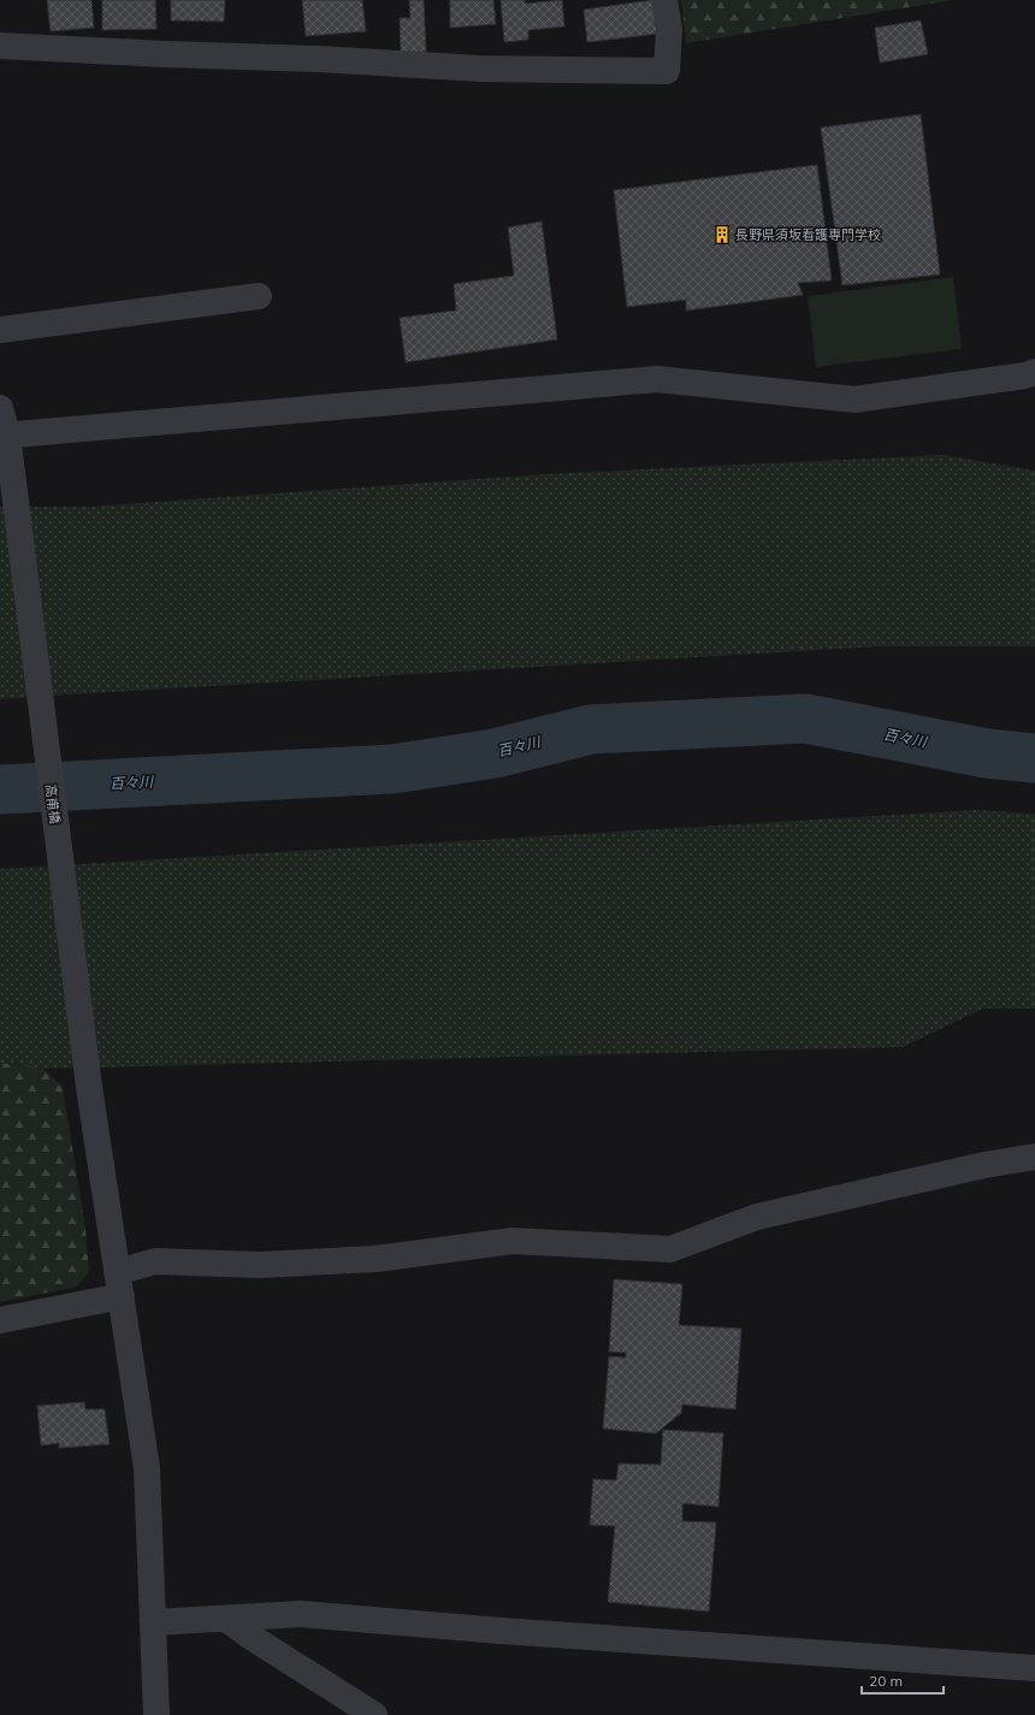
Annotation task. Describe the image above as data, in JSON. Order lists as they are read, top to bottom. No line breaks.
{"streets":{"street":["高甫橋"]},"water":["百々川"],"places":{"building":["長野県須坂看護専門学校"]},"scale_bar":"20 m"}
